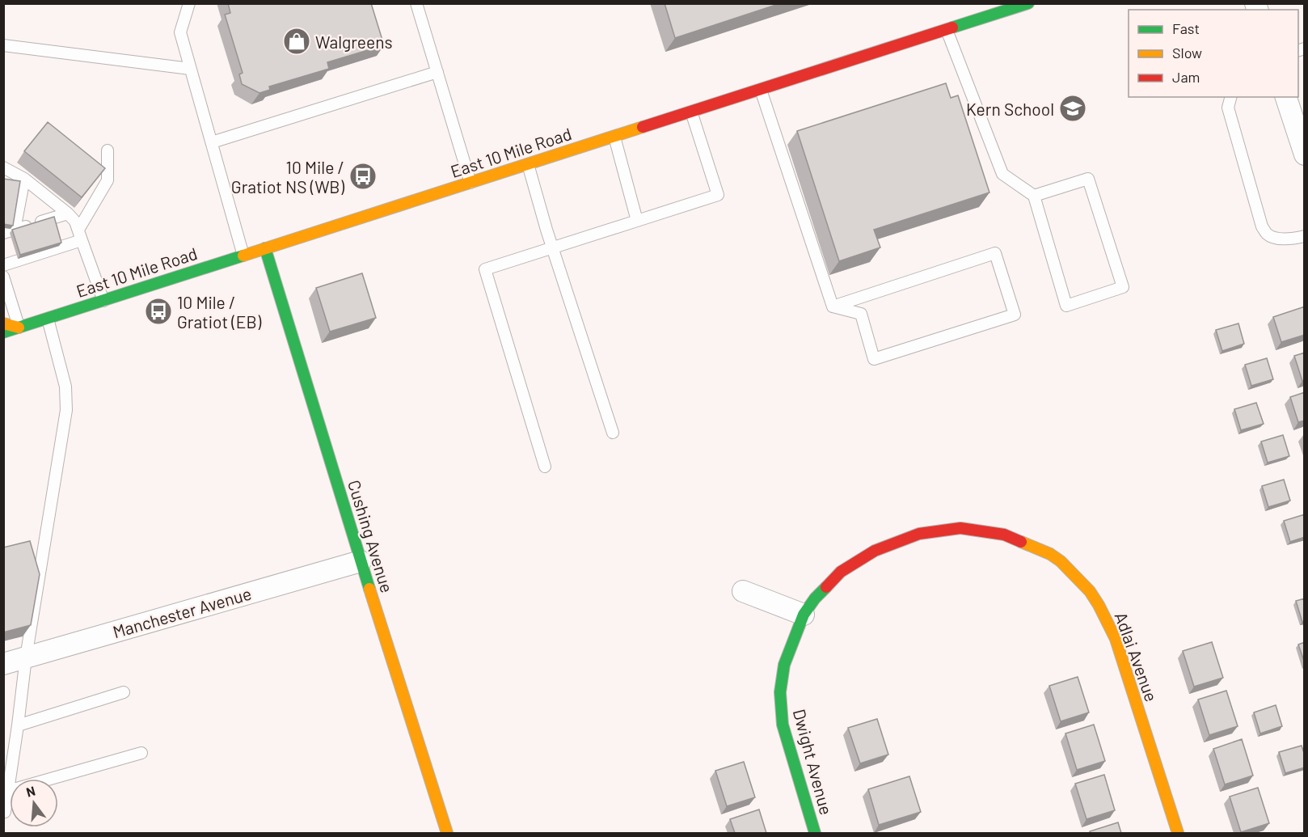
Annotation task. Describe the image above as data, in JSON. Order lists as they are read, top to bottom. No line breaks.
{"streets":{"street":["East 10 Mile Road","Cushing Avenue","Manchester Avenue","Adlai Avenue","Dwight Avenue"]},"crossings":[["East 10 Mile Road","Cushing Avenue"],["Cushing Avenue","Manchester Avenue"],["Adlai Avenue","Dwight Avenue"]],"places":{"shop":["Walgreens"],"school or university":["Kern School"],"bus stop":["10 Mile / Gratiot NS (WB)","10 Mile / Gratiot (EB)"]},"legend":["Fast","Slow","Jam"],"north":"top"}
